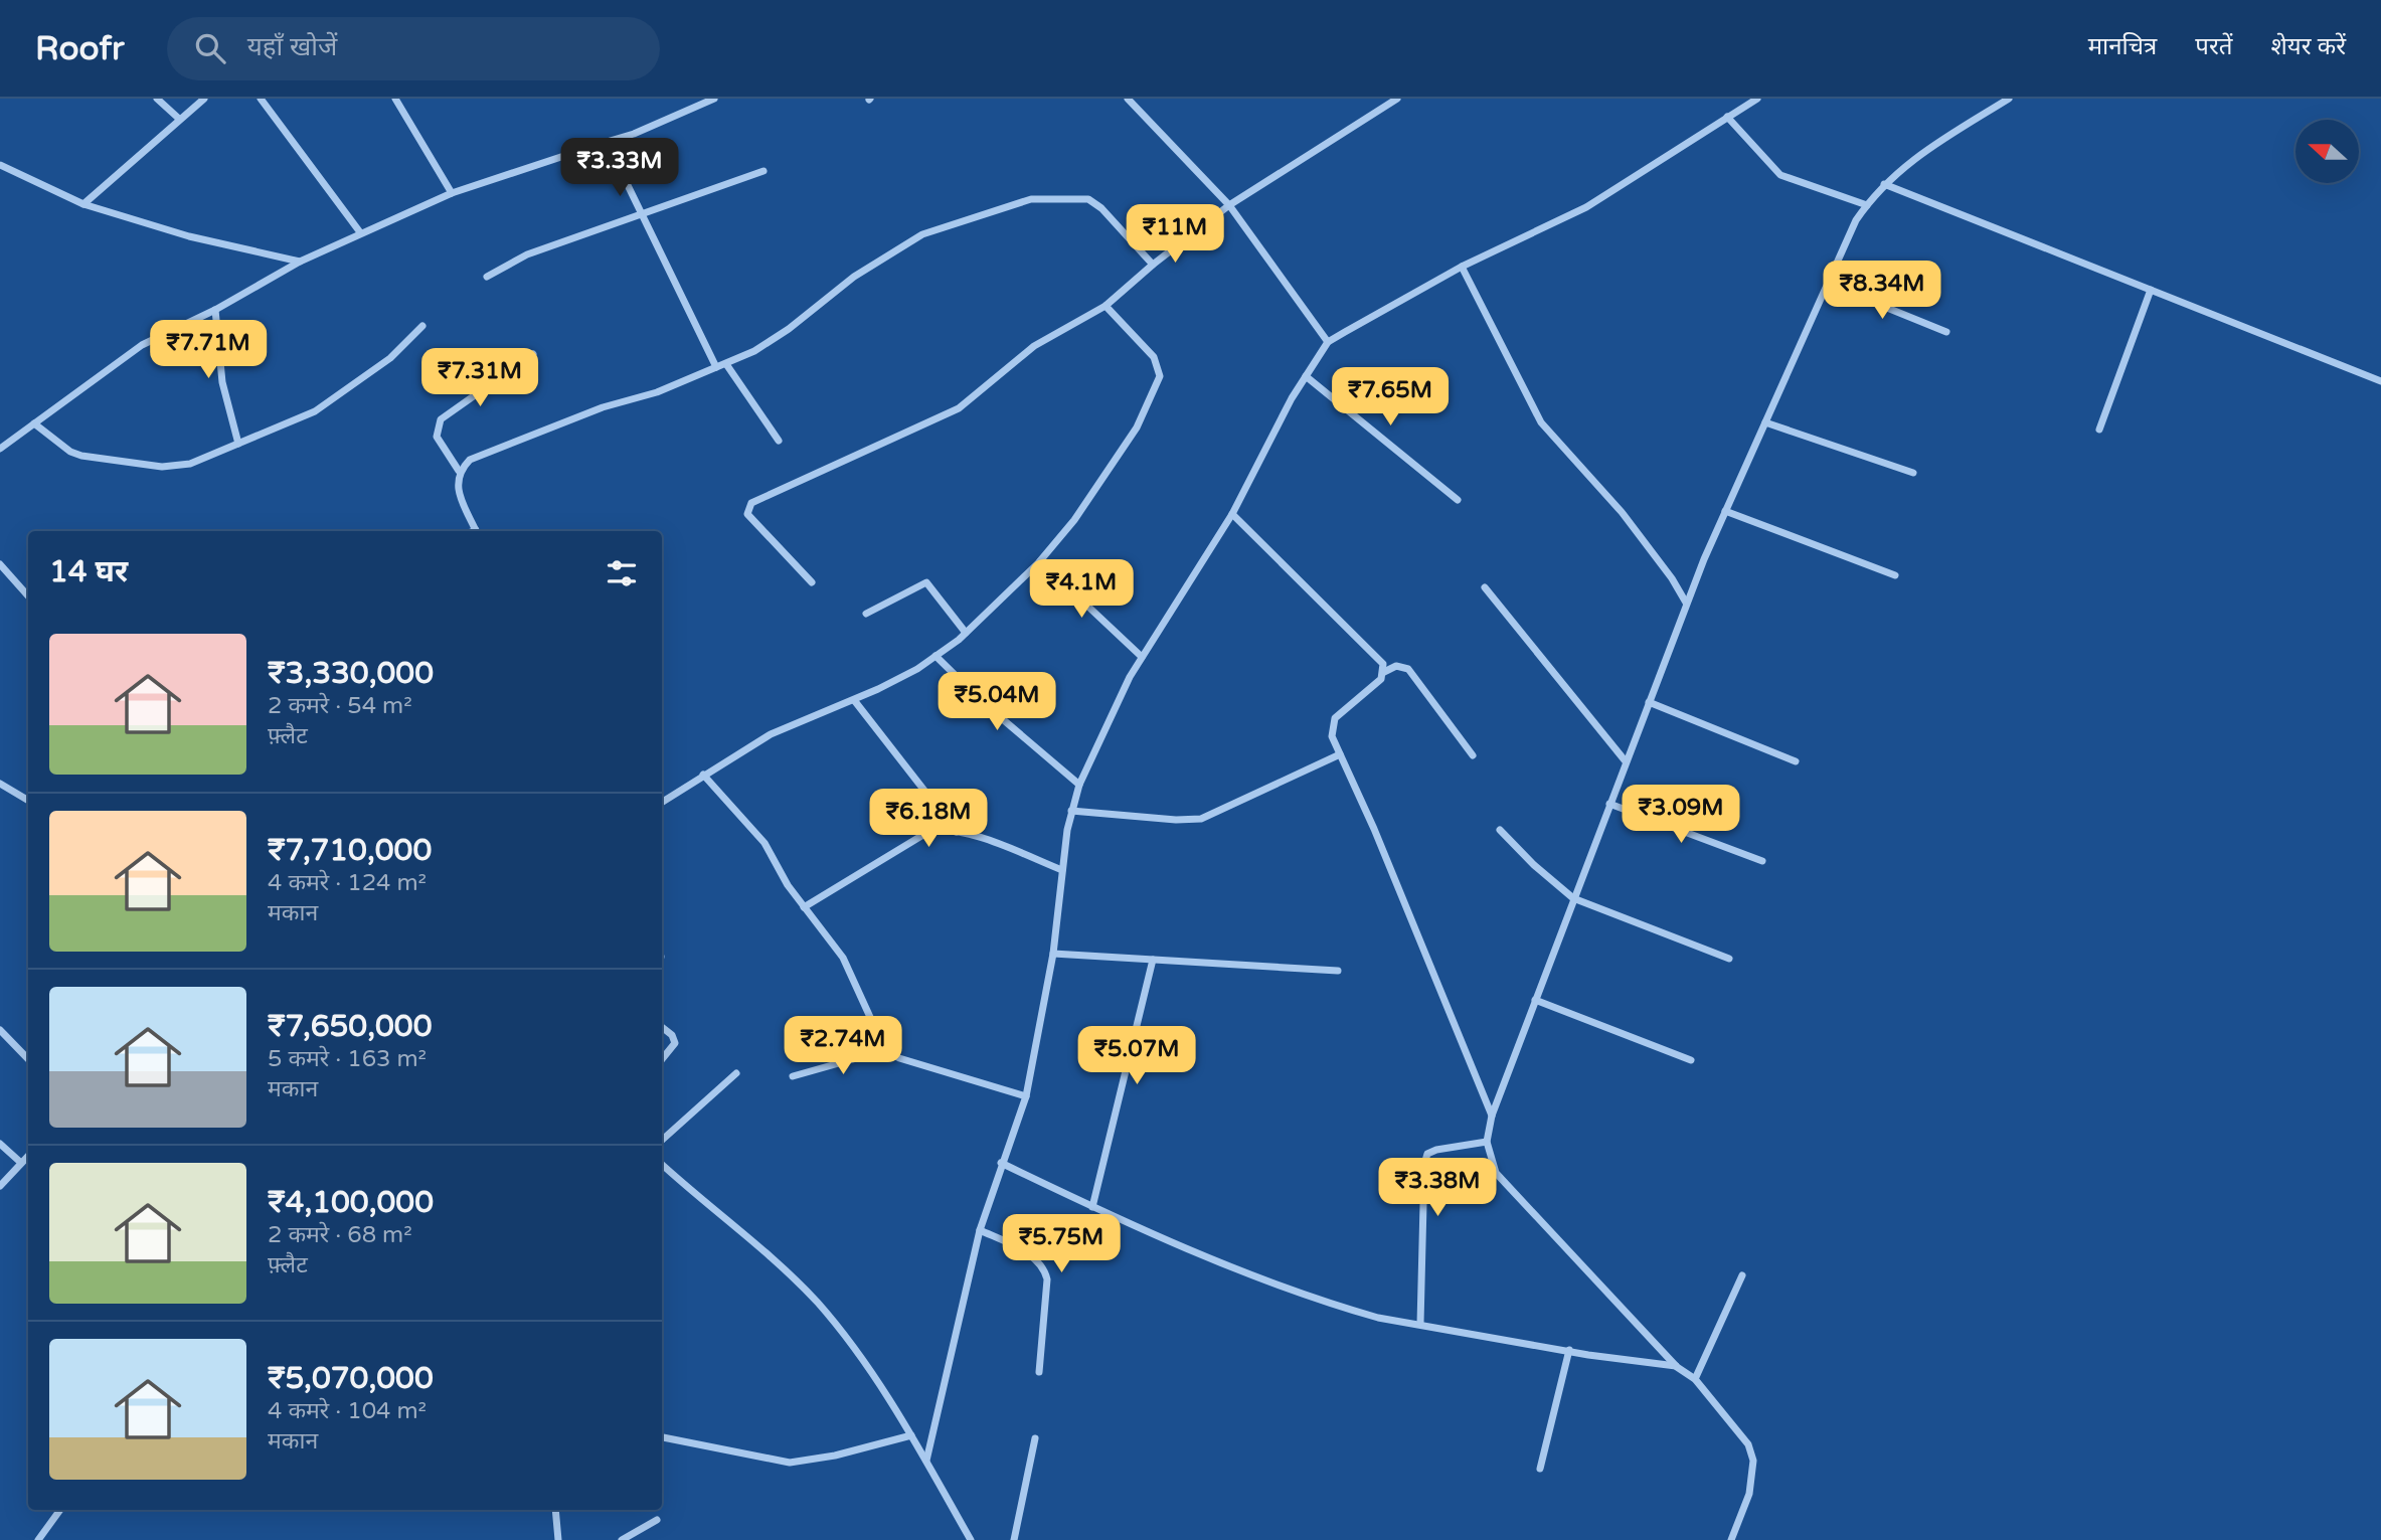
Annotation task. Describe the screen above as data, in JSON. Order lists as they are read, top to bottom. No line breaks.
{"north":"left","page":{"header":"Roofr","search":"यहाँ खोजें","nav":["मानचित्र","परतें","शेयर करें"],"price":["₹3.33M","₹11M","₹8.34M","₹7.71M","₹7.31M","₹7.65M","₹4.1M","₹5.04M","₹3.09M","₹6.18M","₹2.74M","₹5.07M","₹3.38M","₹5.75M"],"heading":"14 घर","list":[{"name":"₹3,330,000","note":"2 कमरे · 54 m² · फ़्लैट"},{"name":"₹7,710,000","note":"4 कमरे · 124 m² · मकान"},{"name":"₹7,650,000","note":"5 कमरे · 163 m² · मकान"},{"name":"₹4,100,000","note":"2 कमरे · 68 m² · फ़्लैट"},{"name":"₹5,070,000","note":"4 कमरे · 104 m² · मकान"}]}}
